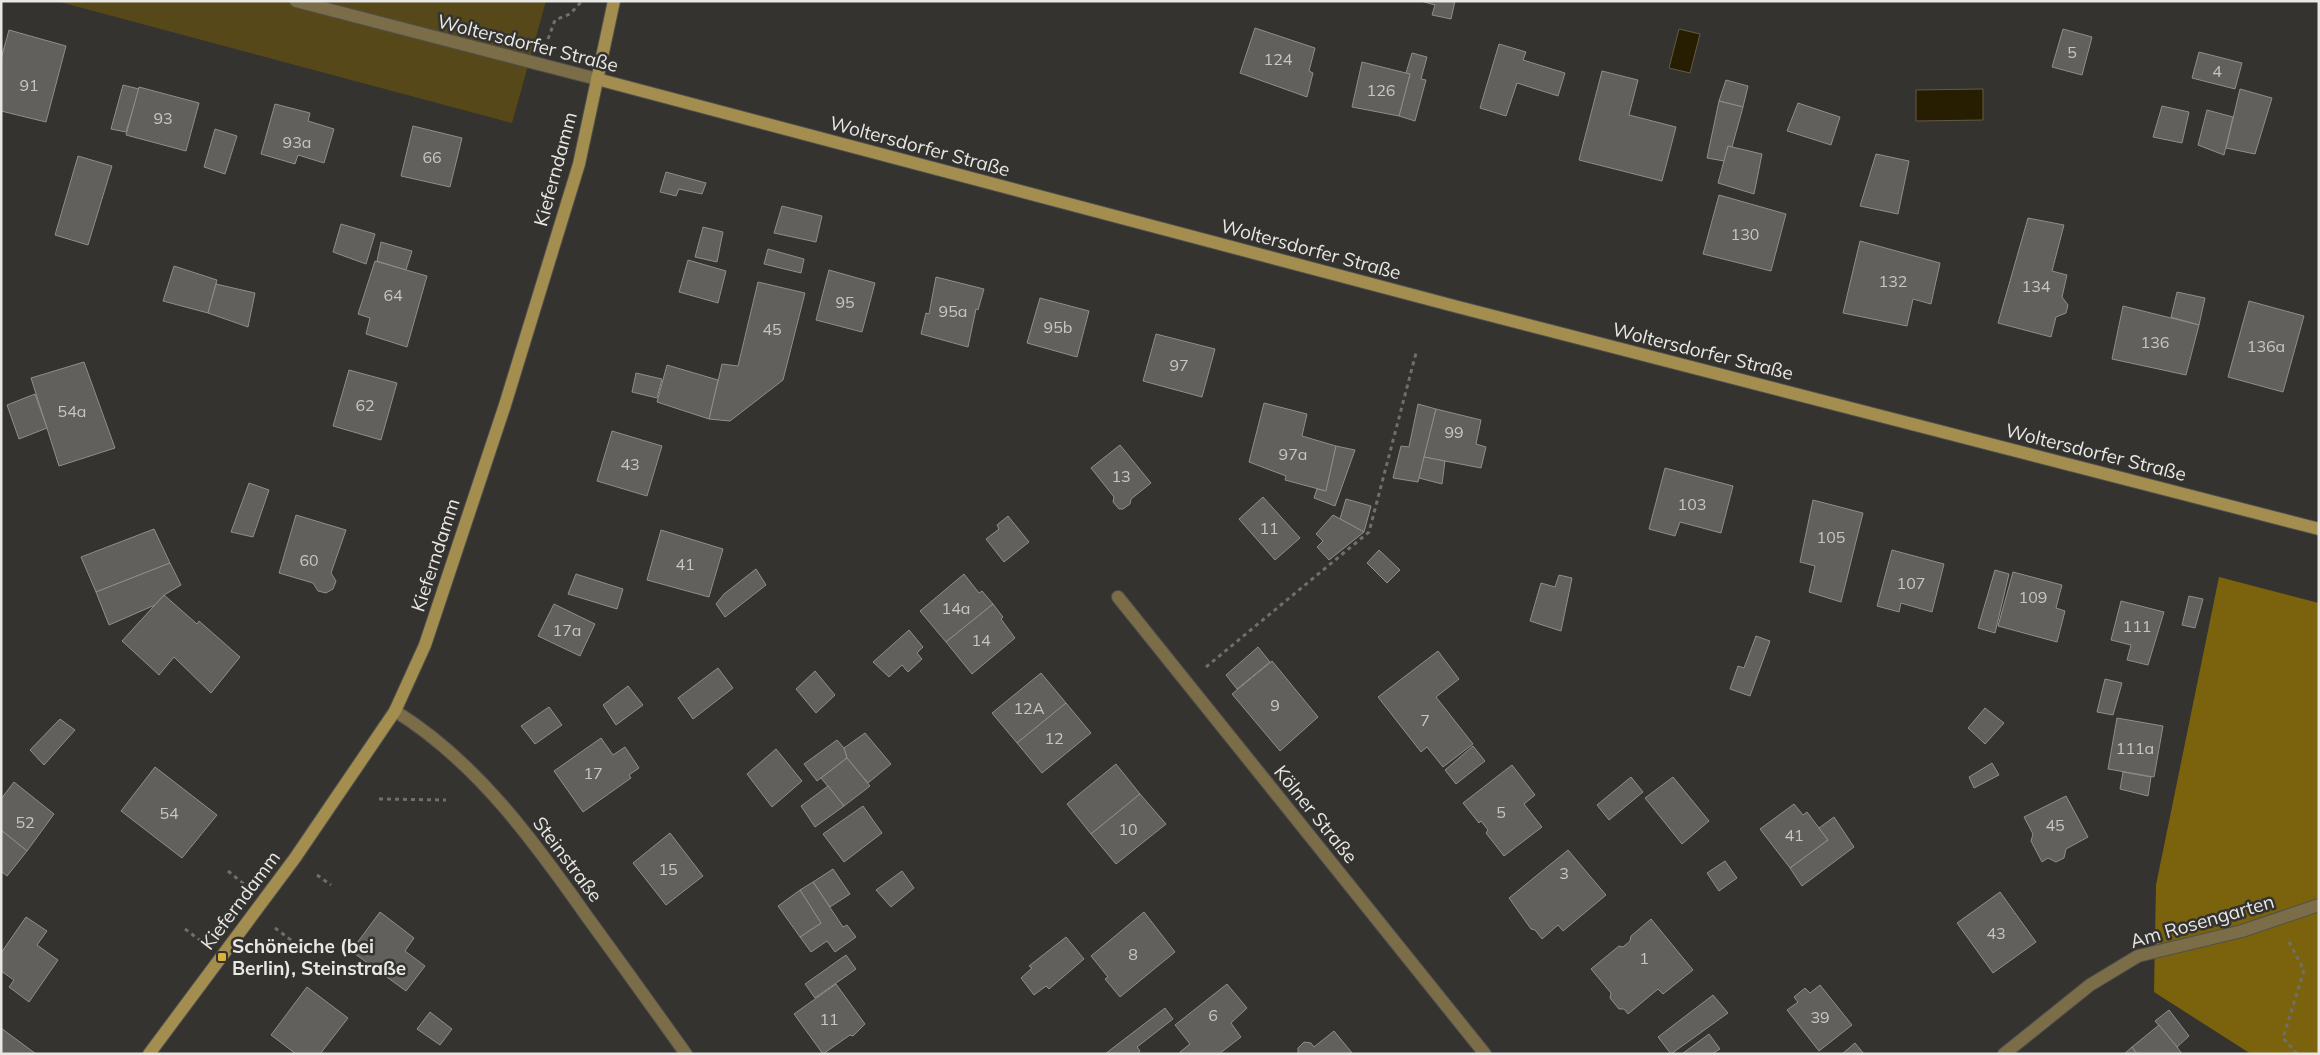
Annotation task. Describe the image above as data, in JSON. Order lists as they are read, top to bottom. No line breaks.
{"streets":{"street":["Woltersdorfer Straße","Kieferndamm","Kölner Straße","Steinstraße","Am Rosengarten"]},"crossings":[["Woltersdorfer Straße","Kieferndamm"],["Kieferndamm","Steinstraße"]],"places":{"transit":["Schöneiche (bei Berlin), Steinstraße"]},"house_numbers":["5","124","4","91","126","93","93a","66","130","132","134","64","95","95a","95b","45","136","136a","97","62","54a","99","97a","43","13","103","11","105","60","41","107","109","14a","111","17a","14","9","12A","7","12","111a","17","5","54","52","45","10","41","15","3","43","8","1","6","39","11"]}
